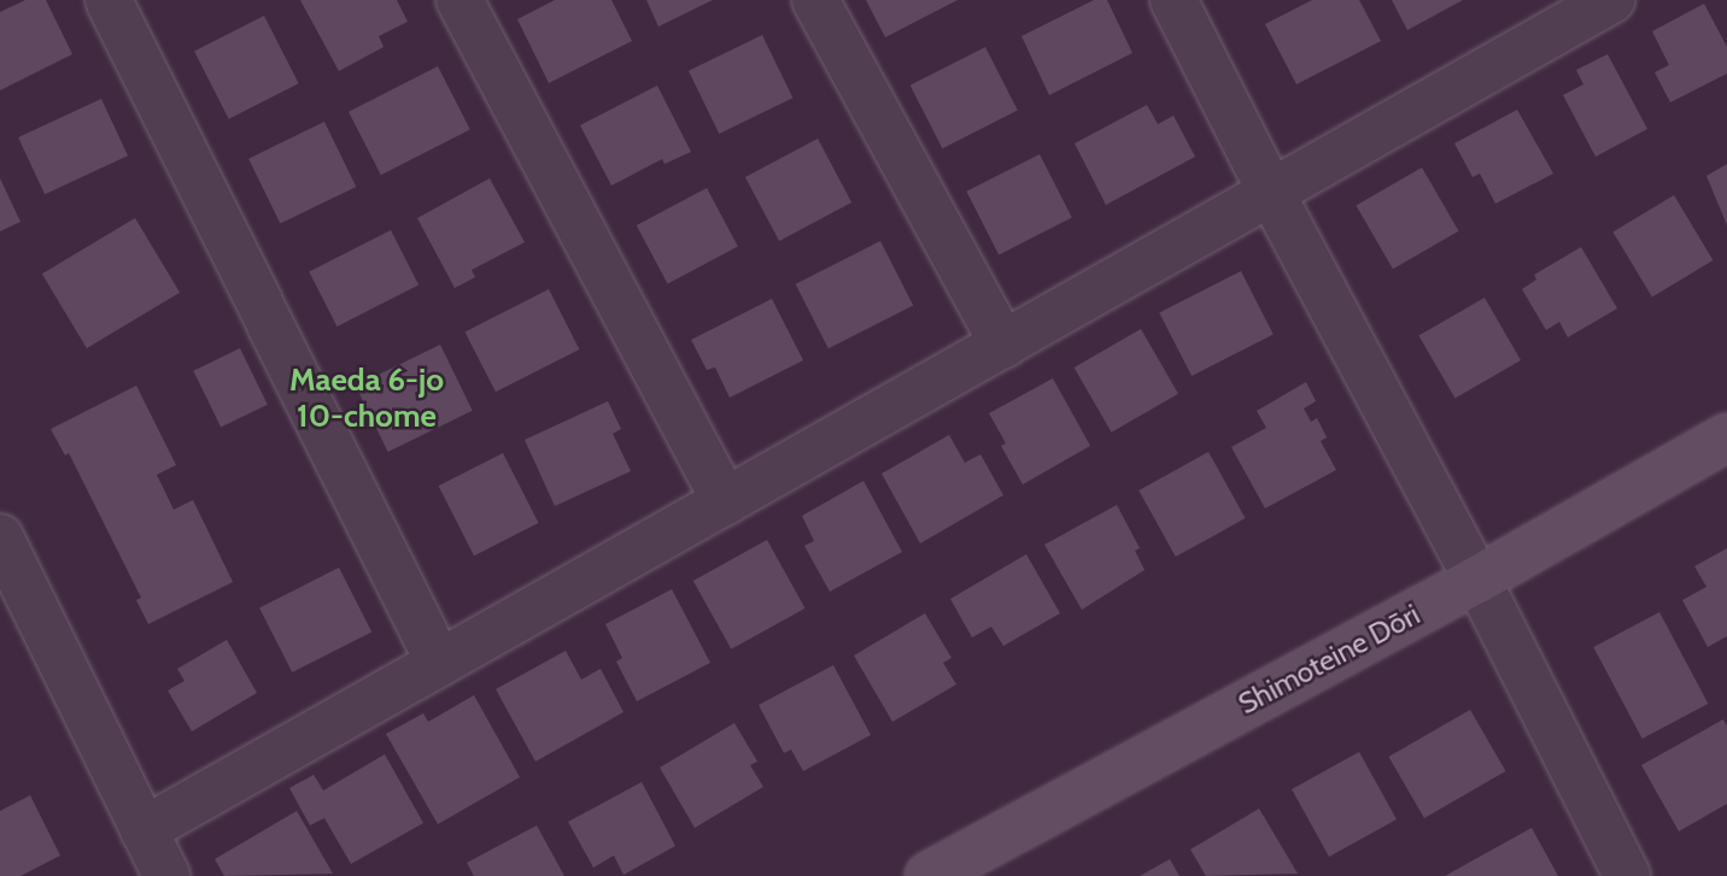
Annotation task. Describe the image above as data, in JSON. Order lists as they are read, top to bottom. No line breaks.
{"streets":{"main road":["Shimoteine Dōri"]},"districts":["Maeda 6-jo 10-chome"]}
